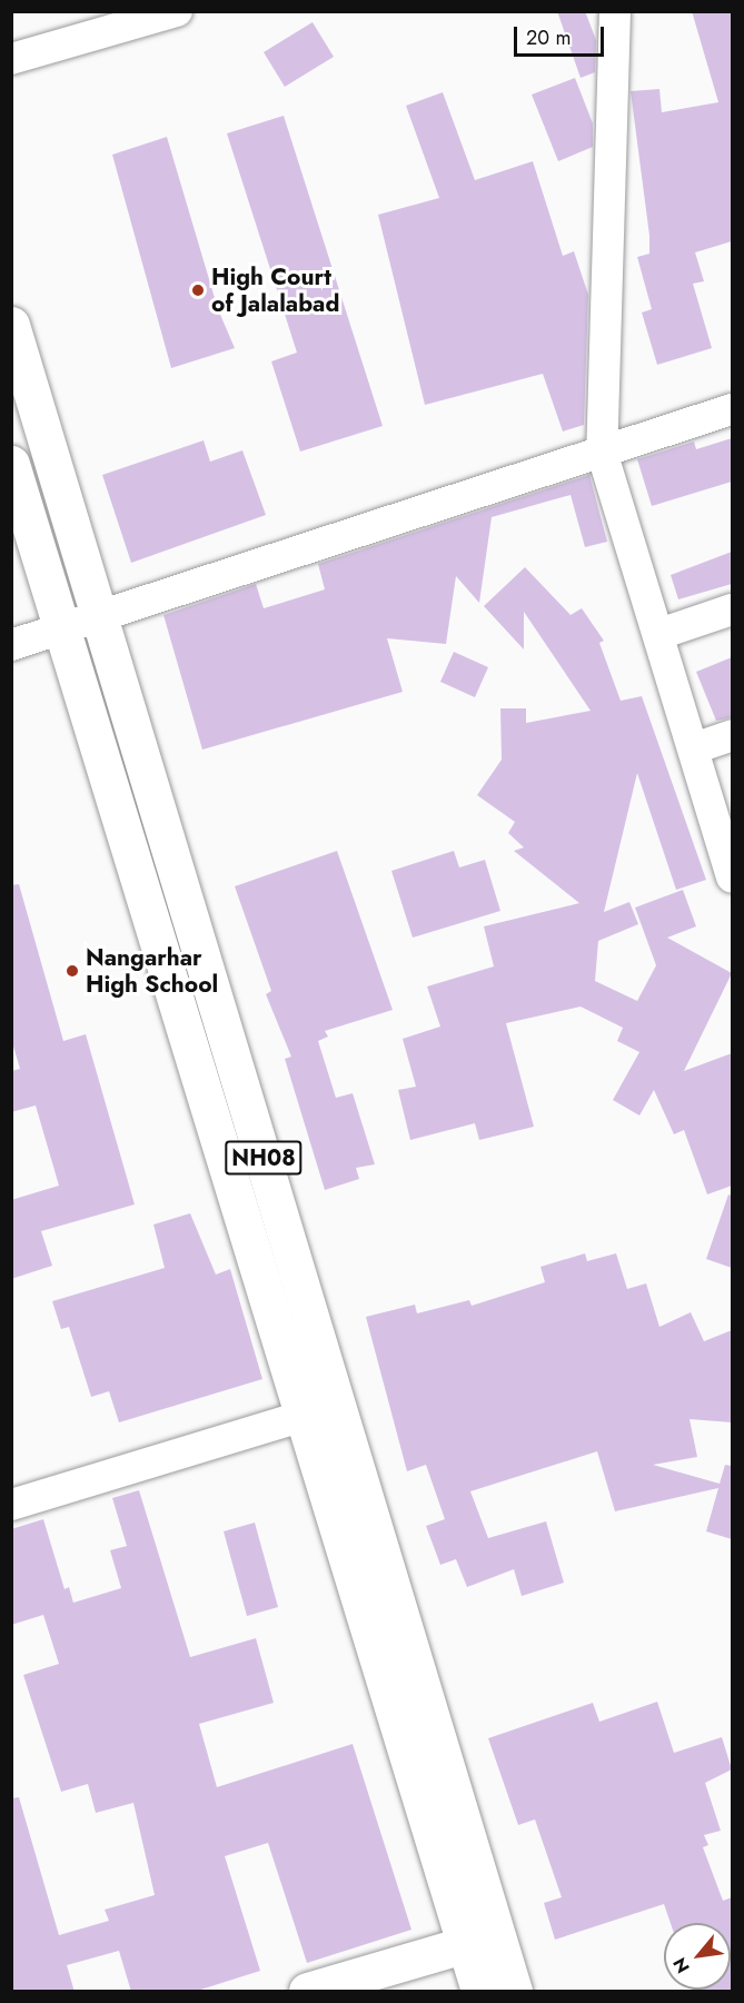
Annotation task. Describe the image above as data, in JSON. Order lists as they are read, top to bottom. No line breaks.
{"streets":{"main road":["NH08"]},"places":["High Court of Jalalabad","Nangarhar High School"],"scale_bar":"20 m","north":"bottom left"}
